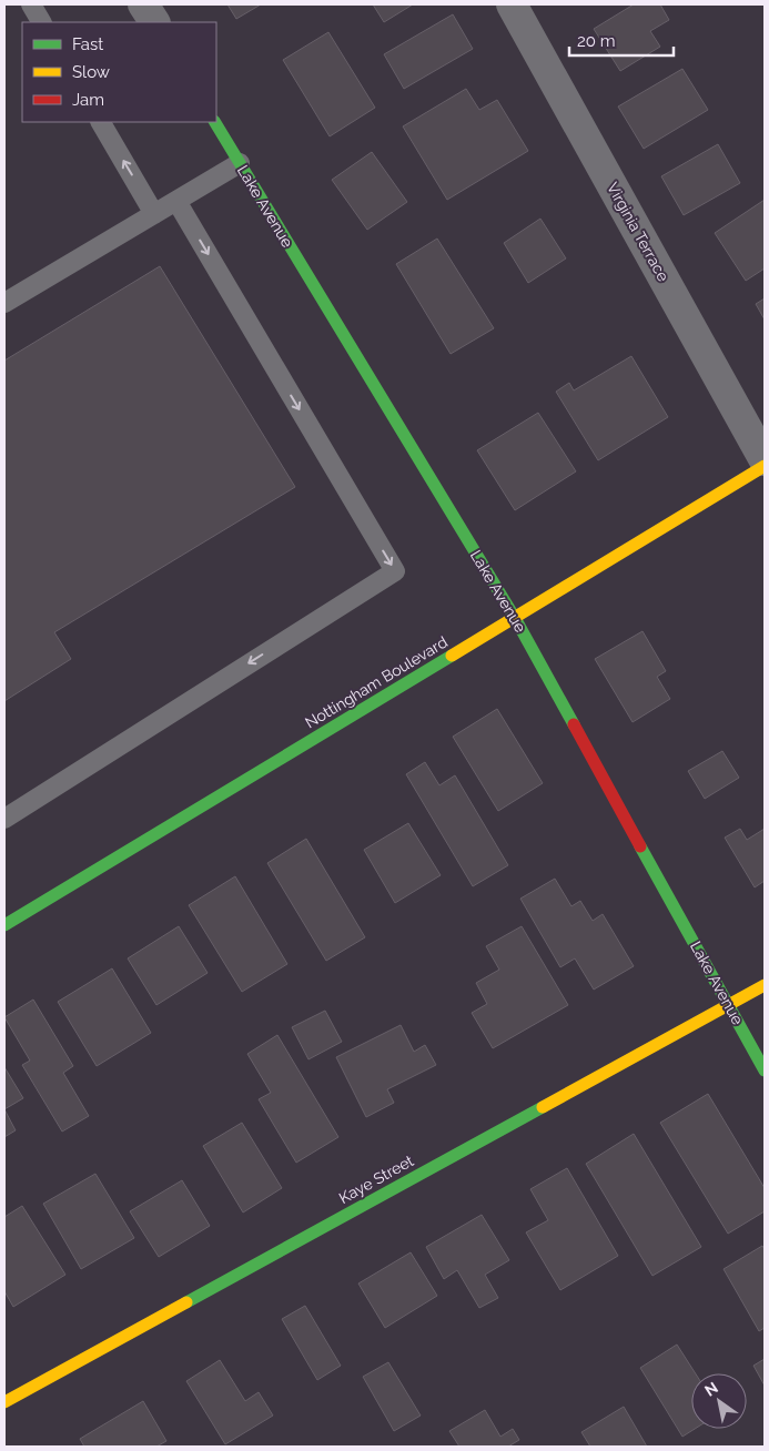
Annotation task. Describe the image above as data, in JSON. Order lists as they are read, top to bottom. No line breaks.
{"streets":{"street":["Lake Avenue","Virginia Terrace","Nottingham Boulevard","Kaye Street"]},"crossings":[["Lake Avenue","Nottingham Boulevard"],["Lake Avenue","Kaye Street"]],"legend":["Fast","Slow","Jam"],"scale_bar":"20 m","north":"top left"}
